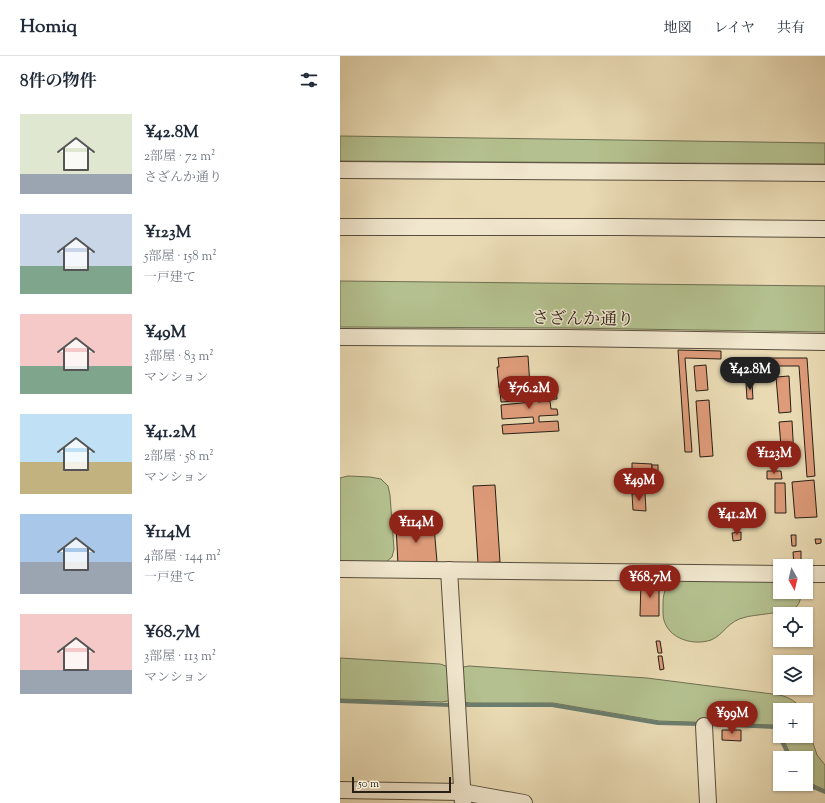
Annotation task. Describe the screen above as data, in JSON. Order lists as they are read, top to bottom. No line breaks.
{"streets":{"street":["さざんか通り"]},"scale_bar":"50 m","north":"bottom","page":{"header":"Homiq","nav":["地図","レイヤ","共有"],"heading":"8件の物件","list":[{"name":"¥42.8M","note":"2部屋 · 72 m² · さざんか通り"},{"name":"¥123M","note":"5部屋 · 158 m² · 一戸建て"},{"name":"¥49M","note":"3部屋 · 83 m² · マンション"},{"name":"¥41.2M","note":"2部屋 · 58 m² · マンション"},{"name":"¥114M","note":"4部屋 · 144 m² · 一戸建て"},{"name":"¥68.7M","note":"3部屋 · 113 m² · マンション"}],"price":["¥42.8M","¥76.2M","¥123M","¥49M","¥41.2M","¥114M","¥68.7M","¥99M"],"map_buttons":["+","−"],"scale":"50 m"}}
